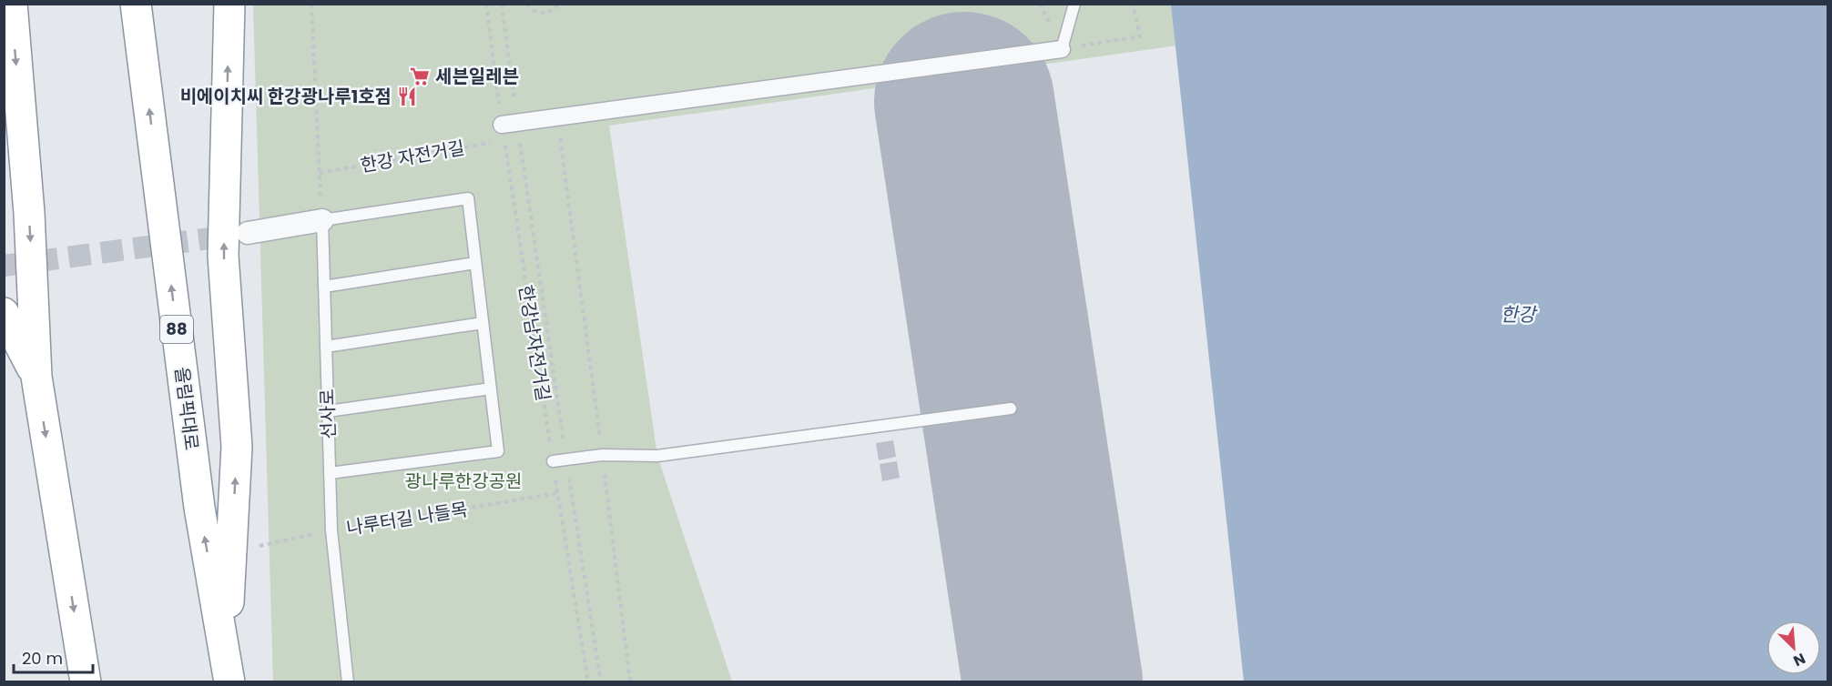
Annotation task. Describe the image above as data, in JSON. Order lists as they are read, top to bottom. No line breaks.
{"streets":{"highway":["88","올림픽대로"],"lane":["선사로"],"path":["한강 자전거길","한강남자전거길","나루터길 나들목"]},"crossings":[["한강 자전거길","한강남자전거길"],["한강남자전거길","나루터길 나들목"],["선사로","나루터길 나들목"]],"water":["한강"],"parks":["광나루한강공원"],"places":{"supermarket":["세븐일레븐"],"restaurant":["비에이치씨 한강광나루1호점"]},"scale_bar":"20 m","north":"bottom right"}
